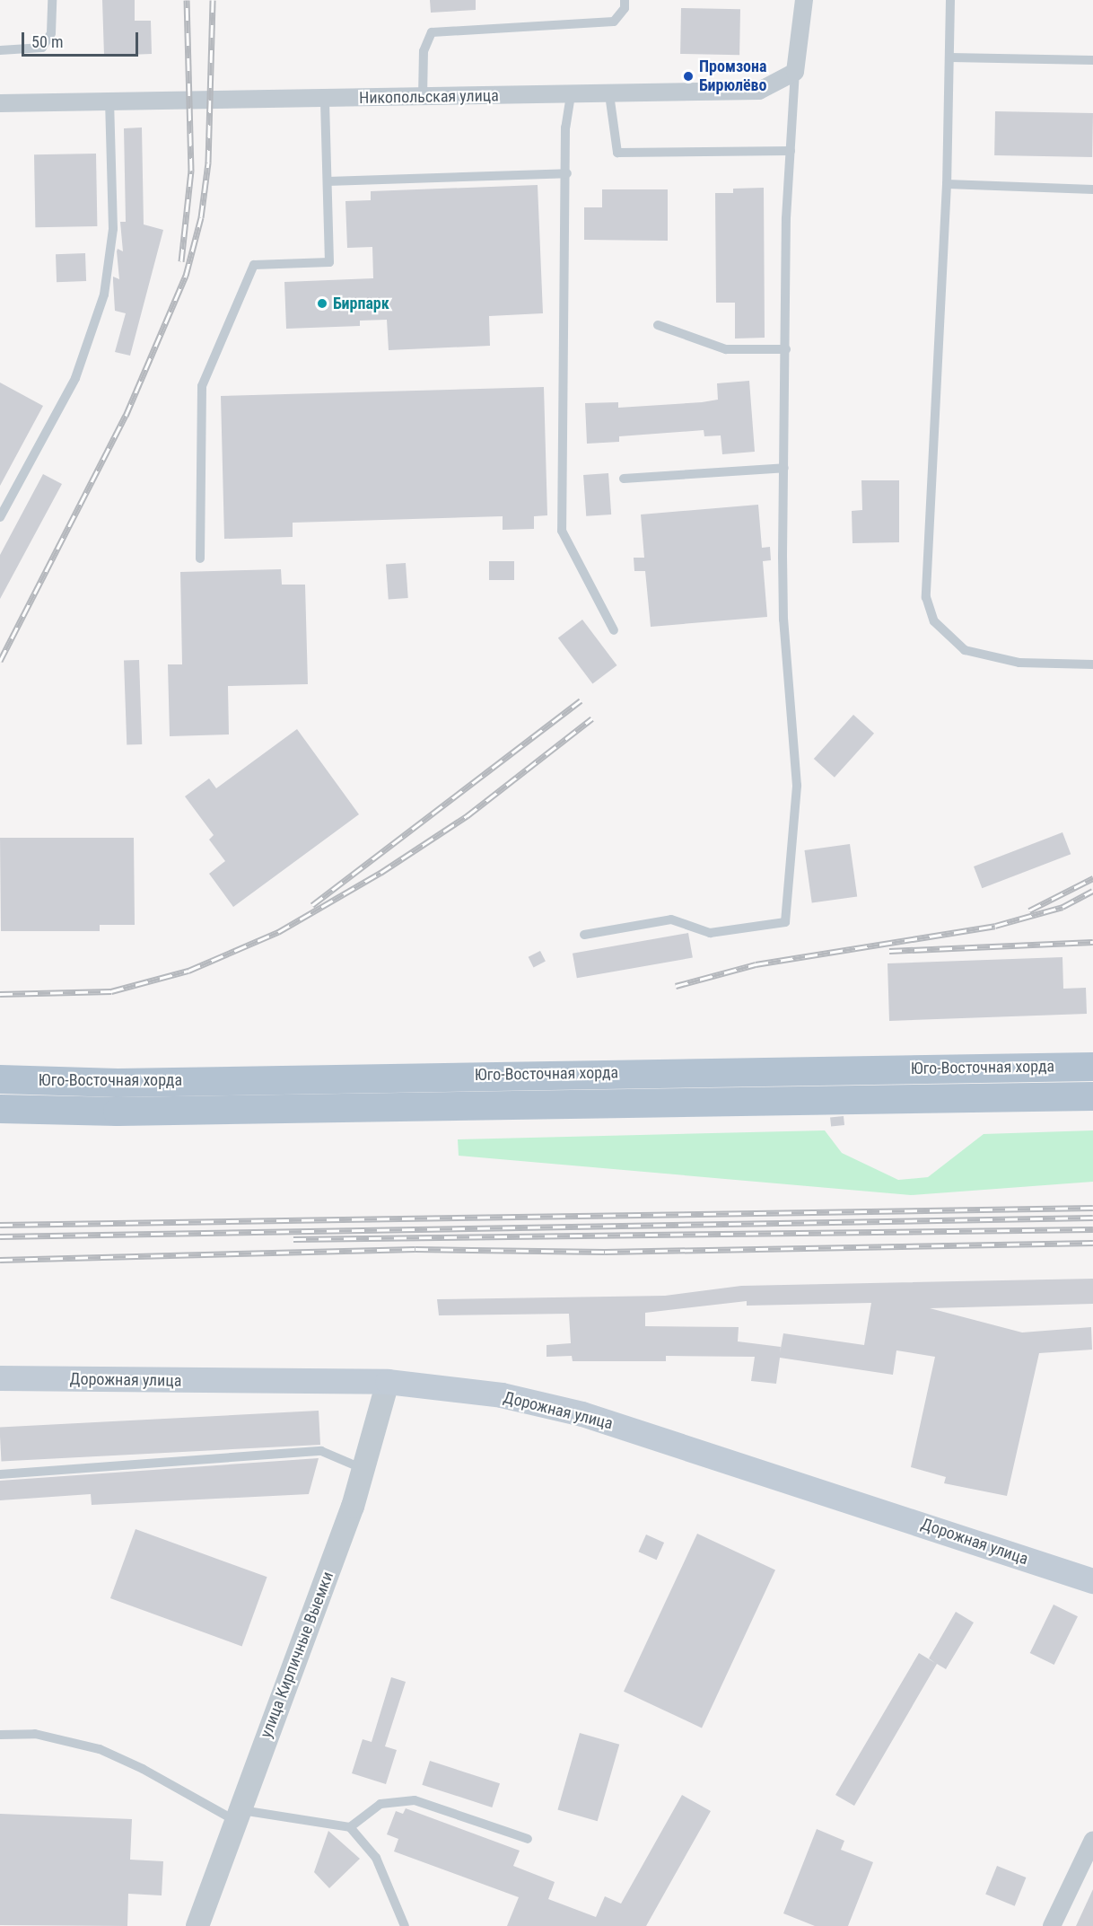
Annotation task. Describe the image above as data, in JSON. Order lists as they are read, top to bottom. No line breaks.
{"streets":{"main road":["Юго-Восточная хорда","Дорожная улица"],"street":["Никопольская улица","улица Кирпичные Выемки"]},"crossings":[["Дорожная улица","улица Кирпичные Выемки"]],"places":["Промзона Бирюлёво","Бирпарк"],"scale_bar":"50 m"}
